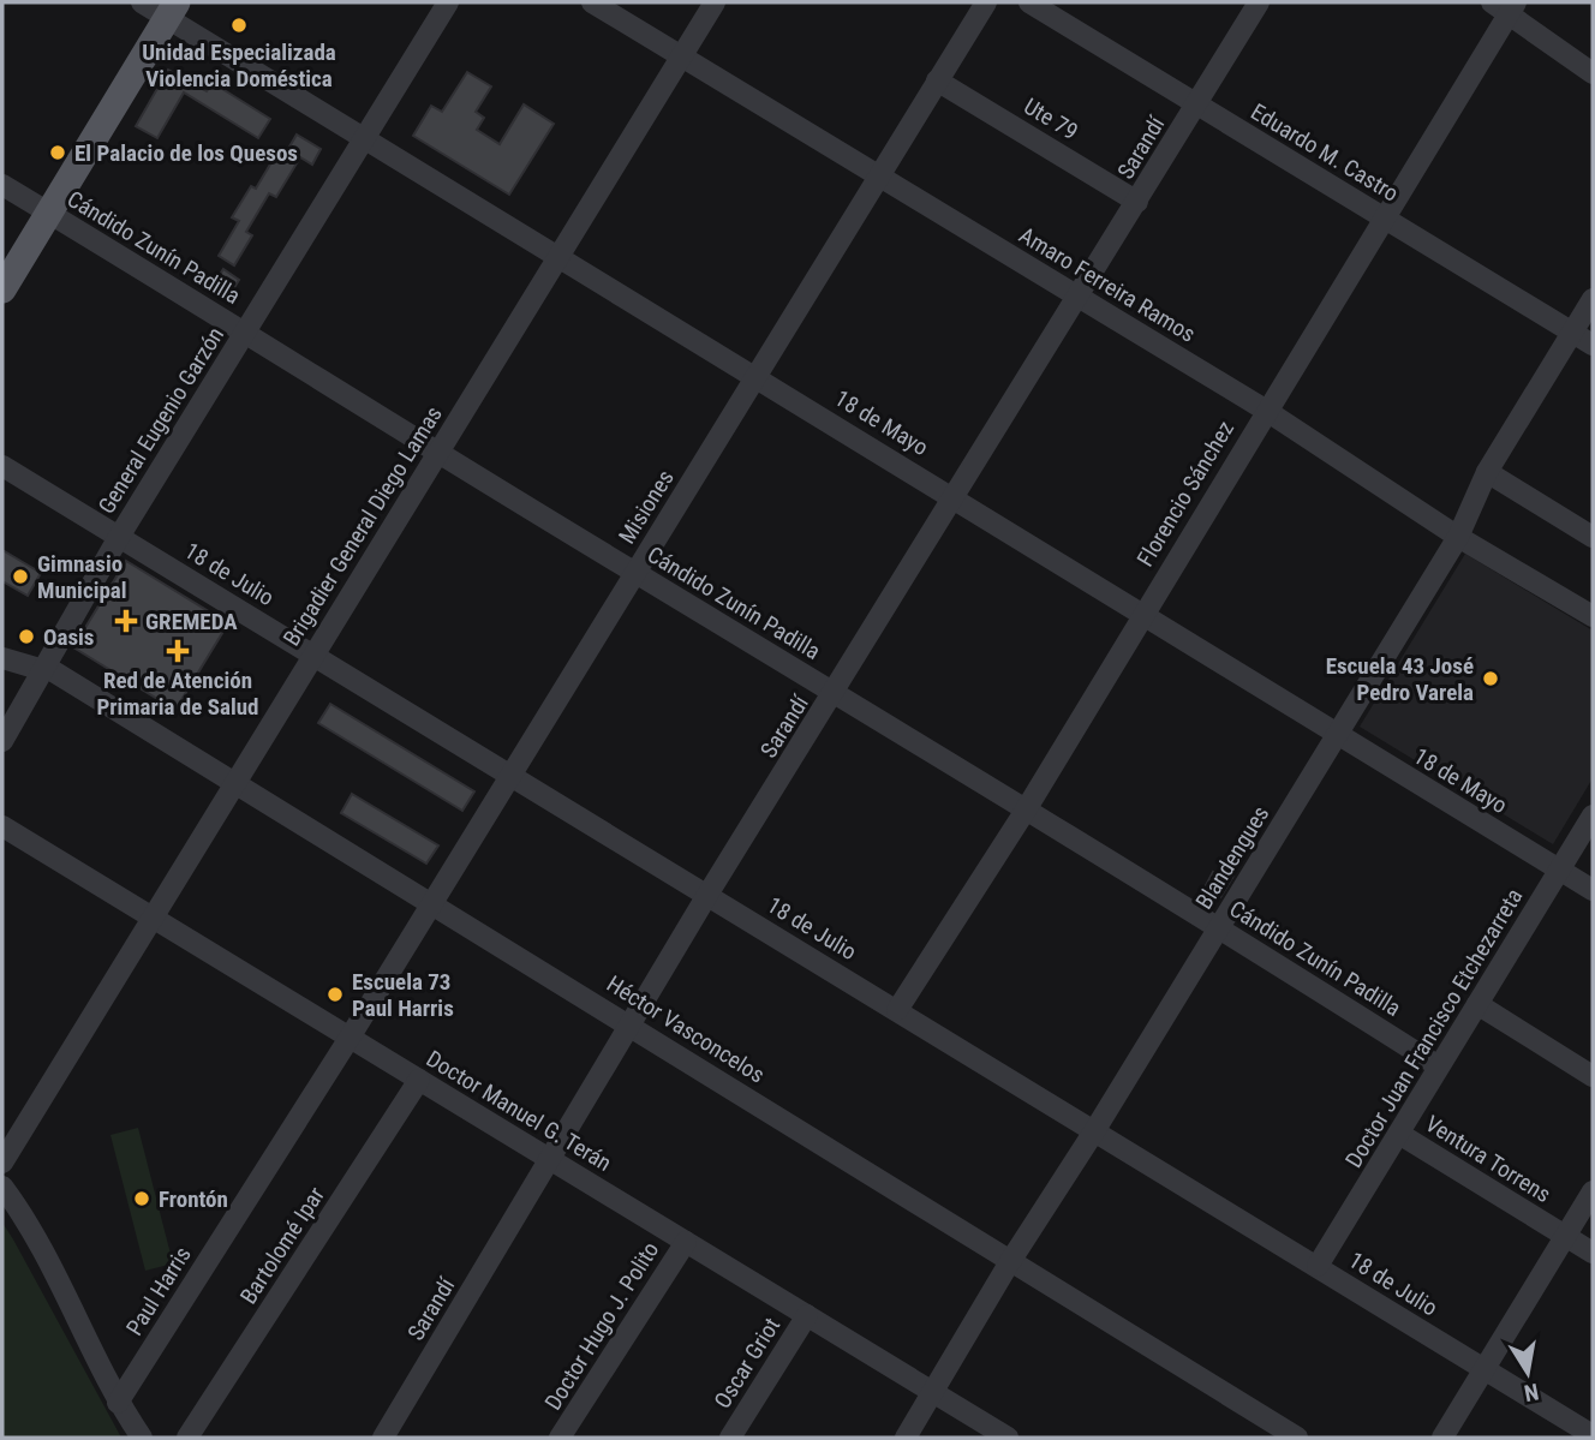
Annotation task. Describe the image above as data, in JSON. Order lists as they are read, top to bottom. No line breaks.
{"streets":{"street":["Ute 79","Sarandí","Eduardo M. Castro","Cándido Zunín Padilla","Amaro Ferreira Ramos","General Eugenio Garzón","18 de Mayo","Florencio Sánchez","Misiones","Brigadier General Diego Lamas","18 de Julio","Blandengues","Doctor Juan Francisco Etchezarreta","Héctor Vasconcelos","Doctor Manuel G. Terán","Ventura Torrens","Bartolomé Ipar","Paul Harris","Doctor Hugo J. Polito","Oscar Griot"]},"crossings":[["Ute 79","Sarandí"],["Ute 79","Misiones"],["Sarandí","Eduardo M. Castro"],["Sarandí","Cándido Zunín Padilla"],["Sarandí","Amaro Ferreira Ramos"],["Sarandí","18 de Mayo"],["Sarandí","18 de Julio"],["Sarandí","Héctor Vasconcelos"],["Sarandí","Doctor Manuel G. Terán"],["Eduardo M. Castro","Florencio Sánchez"],["Eduardo M. Castro","Blandengues"],["Cándido Zunín Padilla","General Eugenio Garzón"],["Cándido Zunín Padilla","Florencio Sánchez"],["Cándido Zunín Padilla","Misiones"],["Cándido Zunín Padilla","Brigadier General Diego Lamas"],["Cándido Zunín Padilla","Blandengues"],["Cándido Zunín Padilla","Doctor Juan Francisco Etchezarreta"],["Amaro Ferreira Ramos","Florencio Sánchez"],["Amaro Ferreira Ramos","Misiones"],["Amaro Ferreira Ramos","Brigadier General Diego Lamas"],["Amaro Ferreira Ramos","Blandengues"],["General Eugenio Garzón","18 de Mayo"],["General Eugenio Garzón","18 de Julio"],["General Eugenio Garzón","Héctor Vasconcelos"],["18 de Mayo","Florencio Sánchez"],["18 de Mayo","Misiones"],["18 de Mayo","Brigadier General Diego Lamas"],["18 de Mayo","Blandengues"],["18 de Mayo","Doctor Juan Francisco Etchezarreta"],["Florencio Sánchez","18 de Julio"],["Misiones","18 de Julio"],["Misiones","Héctor Vasconcelos"],["Misiones","Doctor Manuel G. Terán"],["Misiones","Paul Harris"],["Brigadier General Diego Lamas","18 de Julio"],["Brigadier General Diego Lamas","Héctor Vasconcelos"],["Brigadier General Diego Lamas","Doctor Manuel G. Terán"],["18 de Julio","Blandengues"],["18 de Julio","Doctor Juan Francisco Etchezarreta"],["Blandengues","Héctor Vasconcelos"],["Blandengues","Doctor Manuel G. Terán"],["Doctor Juan Francisco Etchezarreta","Ventura Torrens"],["Doctor Manuel G. Terán","Bartolomé Ipar"],["Doctor Manuel G. Terán","Paul Harris"],["Doctor Manuel G. Terán","Doctor Hugo J. Polito"],["Doctor Manuel G. Terán","Oscar Griot"]],"places":{"other":["Unidad Especializada Violencia Doméstica","El Palacio de los Quesos","Gimnasio Municipal","Oasis","Escuela 43 José Pedro Varela","Escuela 73 Paul Harris","Frontón"],"health":["GREMEDA","Red de Atención Primaria de Salud"]},"north":"bottom"}
